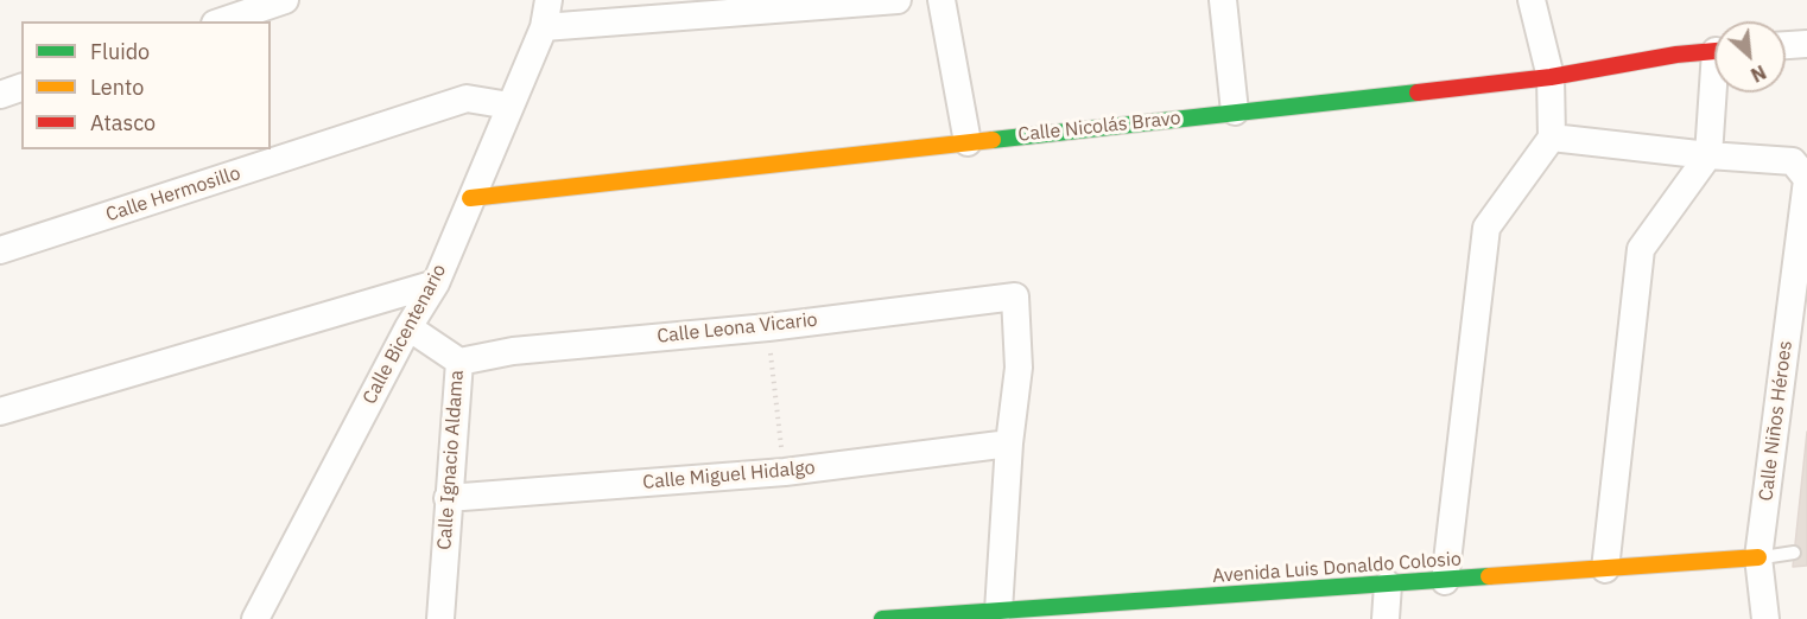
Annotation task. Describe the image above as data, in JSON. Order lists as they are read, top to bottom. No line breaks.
{"streets":{"street":["Calle Nicolás Bravo","Calle Hermosillo","Calle Leona Vicario","Calle Bicentenario","Calle Niños Héroes","Calle Ignacio Aldama","Calle Miguel Hidalgo","Avenida Luis Donaldo Colosio"]},"crossings":[["Calle Nicolás Bravo","Calle Bicentenario"],["Calle Hermosillo","Calle Bicentenario"],["Calle Leona Vicario","Calle Ignacio Aldama"],["Calle Leona Vicario","Calle Miguel Hidalgo"],["Calle Bicentenario","Calle Ignacio Aldama"],["Calle Niños Héroes","Avenida Luis Donaldo Colosio"],["Calle Ignacio Aldama","Calle Miguel Hidalgo"]],"legend":["Fluido","Lento","Atasco"],"north":"bottom right"}
